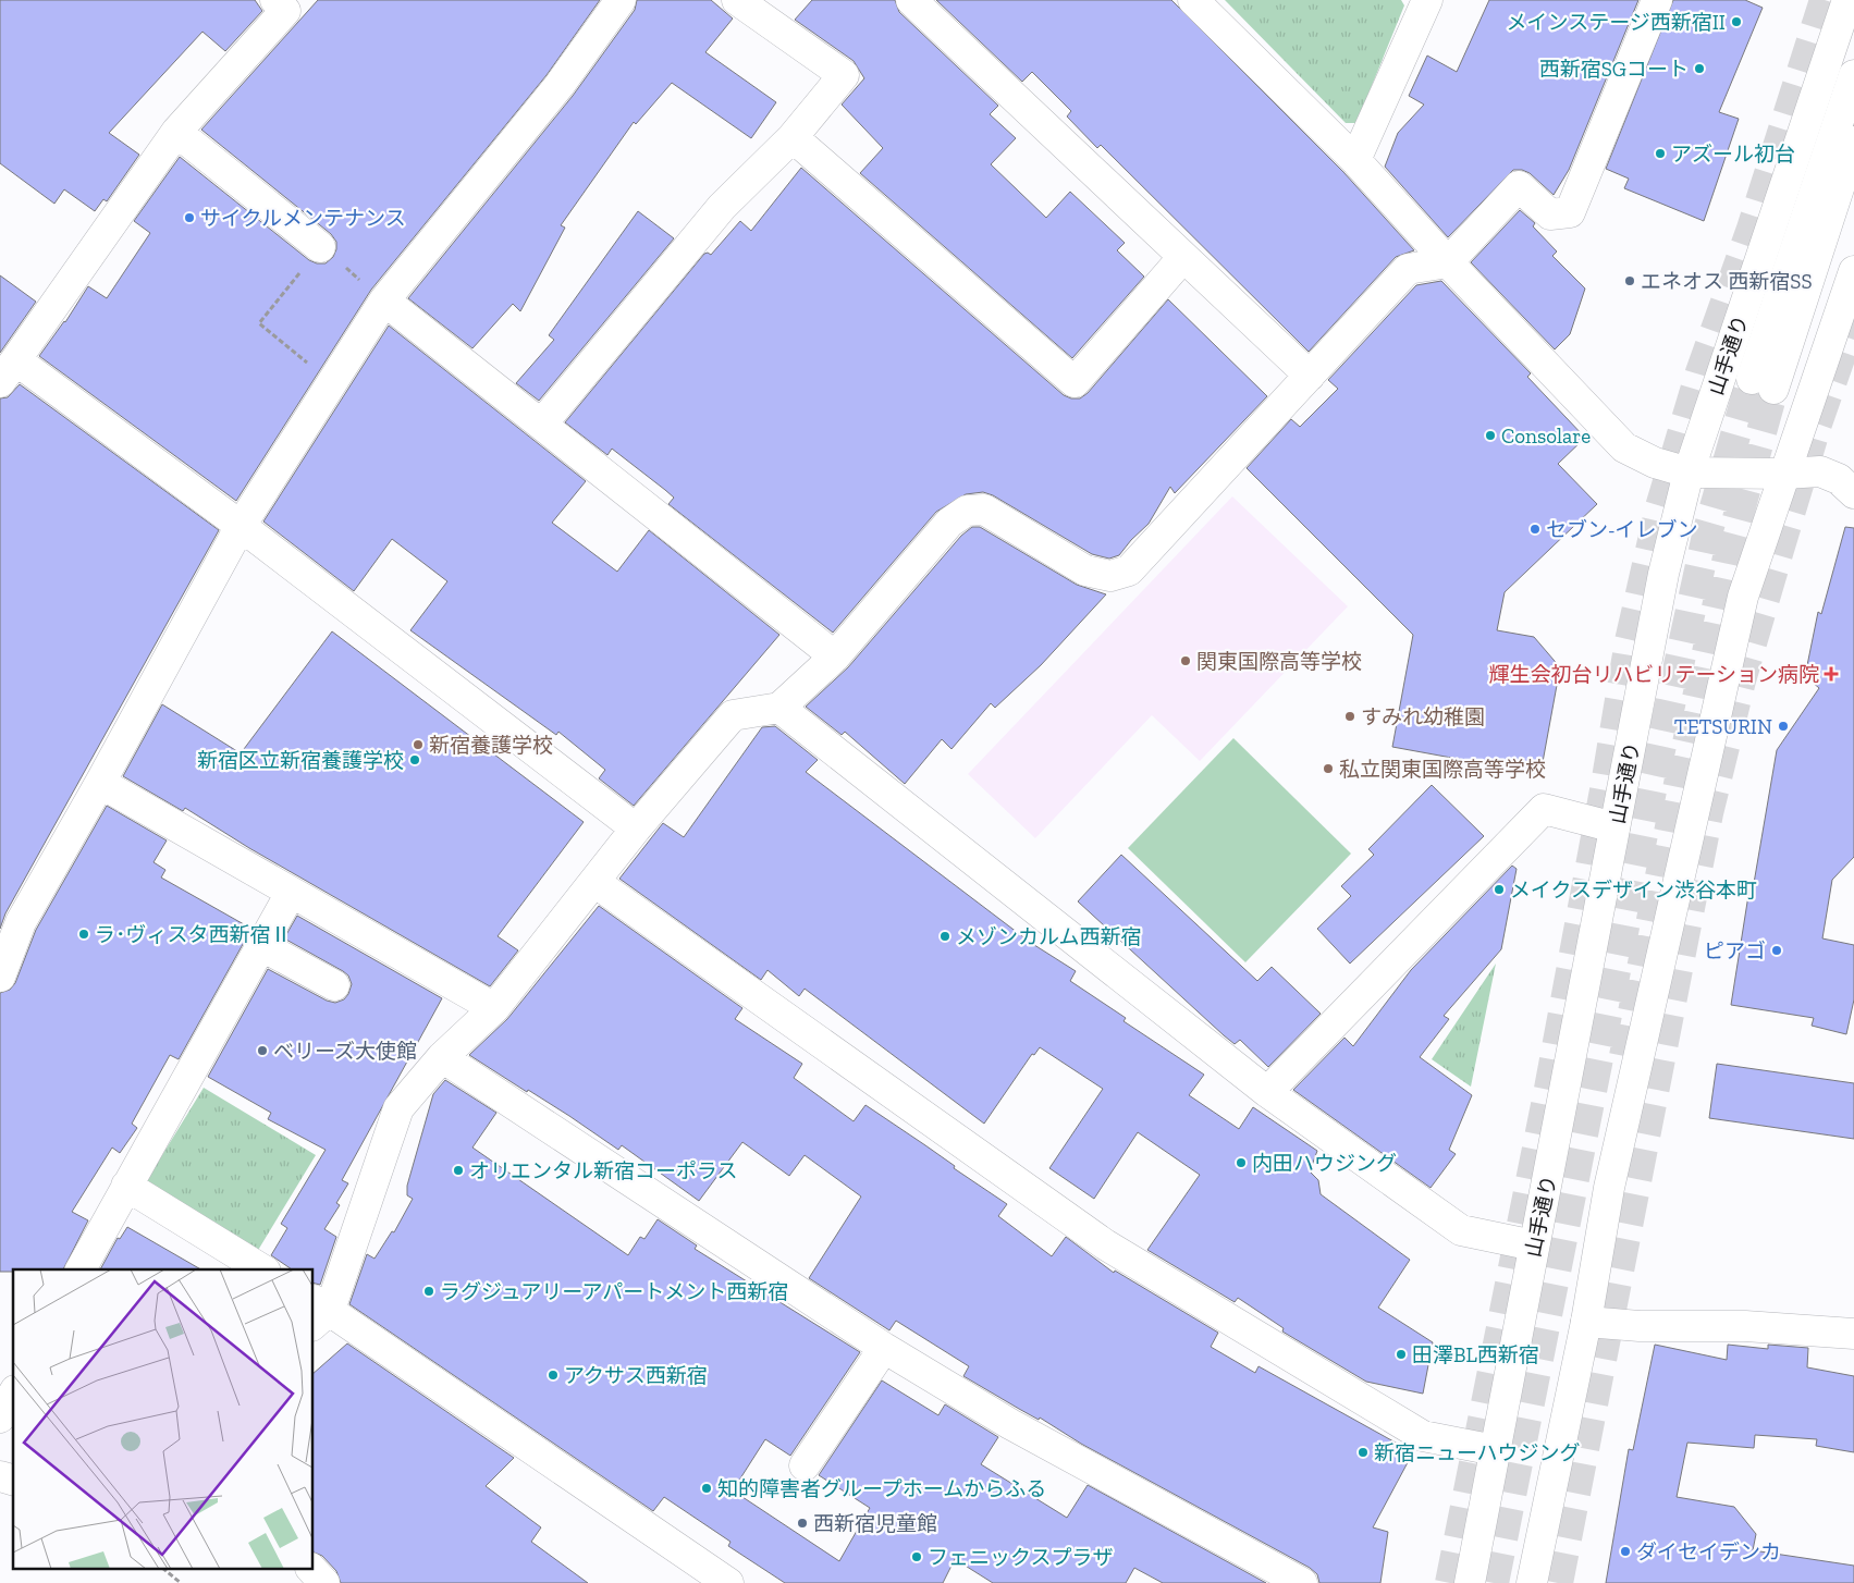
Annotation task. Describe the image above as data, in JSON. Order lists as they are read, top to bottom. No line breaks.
{"streets":{"main road":["山手通り"]},"places":{"other":["メインステージ西新宿II","西新宿SGコート","アズール初台","サイクルメンテナンス","エネオス 西新宿SS","Consolare","セブン-イレブン","関東国際高等学校","すみれ幼稚園","TETSURIN","新宿養護学校","新宿区立新宿養護学校","私立関東国際高等学校","メイクスデザイン渋谷本町","ラ･ヴィスタ西新宿Ⅱ","メゾンカルム西新宿","ピアゴ","ベリーズ大使館","内田ハウジング","オリエンタル新宿コーポラス","ラグジュアリーアパートメント西新宿","田澤BL西新宿","アクサス西新宿","新宿ニューハウジング","知的障害者グループホームからふる","西新宿児童館","ダイセイデンカ","フェニックスプラザ"],"health":["輝生会初台リハビリテーション病院"]}}
